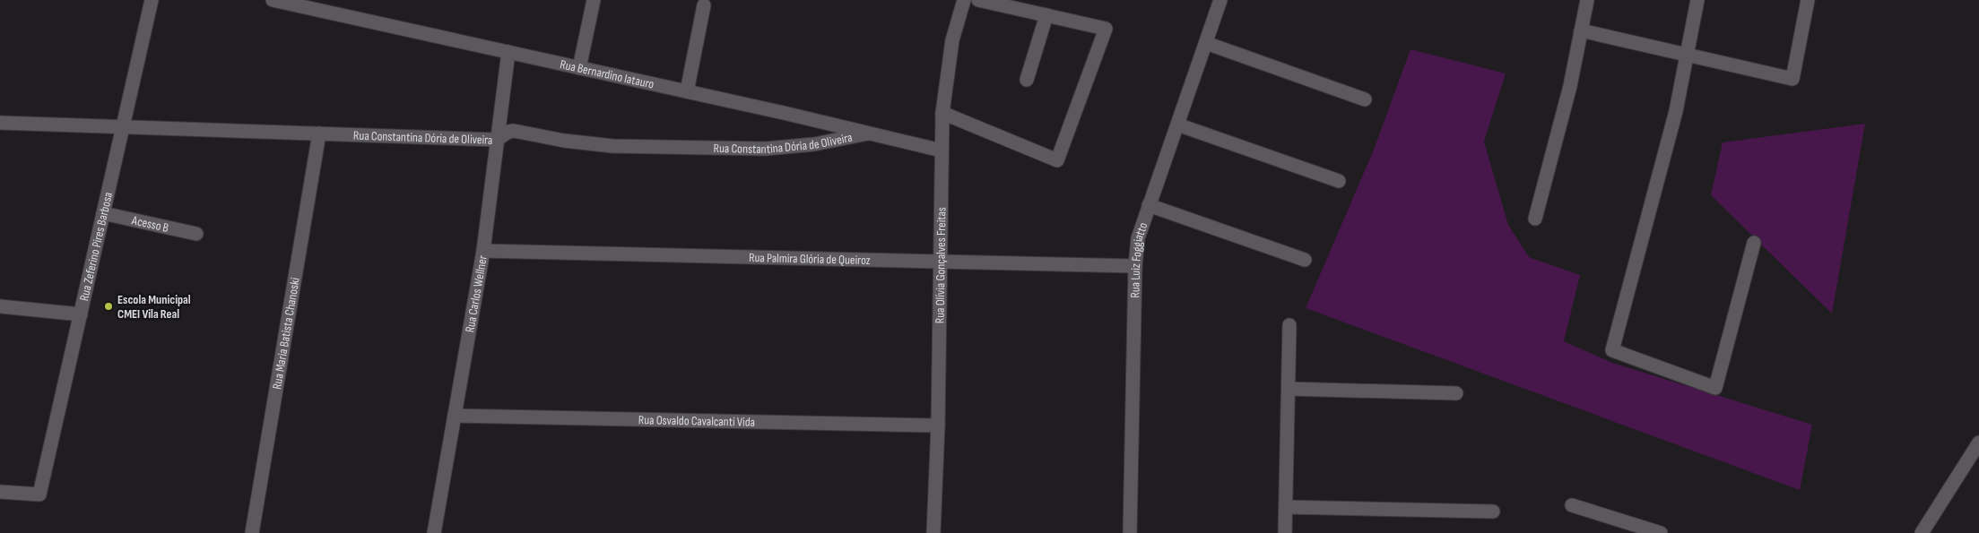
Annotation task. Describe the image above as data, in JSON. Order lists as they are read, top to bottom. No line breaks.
{"streets":{"street":["Rua Bernardino Iatauro","Rua Constantina Dória de Oliveira","Acesso B","Rua Zeferino Pires Barbosa","Rua Palmira Glória de Queiroz","Rua Luiz Foggiatto","Rua Olívia Gonçalves Freitas","Rua Carlos Wellner","Rua Maria Batista Chanoski","Rua Osvaldo Cavalcanti Vida"]},"crossings":[["Rua Bernardino Iatauro","Rua Constantina Dória de Oliveira"],["Rua Bernardino Iatauro","Rua Olívia Gonçalves Freitas"],["Rua Bernardino Iatauro","Rua Carlos Wellner"],["Rua Constantina Dória de Oliveira","Rua Zeferino Pires Barbosa"],["Rua Constantina Dória de Oliveira","Rua Carlos Wellner"],["Rua Constantina Dória de Oliveira","Rua Maria Batista Chanoski"],["Acesso B","Rua Zeferino Pires Barbosa"],["Rua Palmira Glória de Queiroz","Rua Luiz Foggiatto"],["Rua Palmira Glória de Queiroz","Rua Olívia Gonçalves Freitas"],["Rua Palmira Glória de Queiroz","Rua Carlos Wellner"],["Rua Olívia Gonçalves Freitas","Rua Osvaldo Cavalcanti Vida"],["Rua Carlos Wellner","Rua Osvaldo Cavalcanti Vida"]],"places":["Escola Municipal CMEI Vila Real"]}
